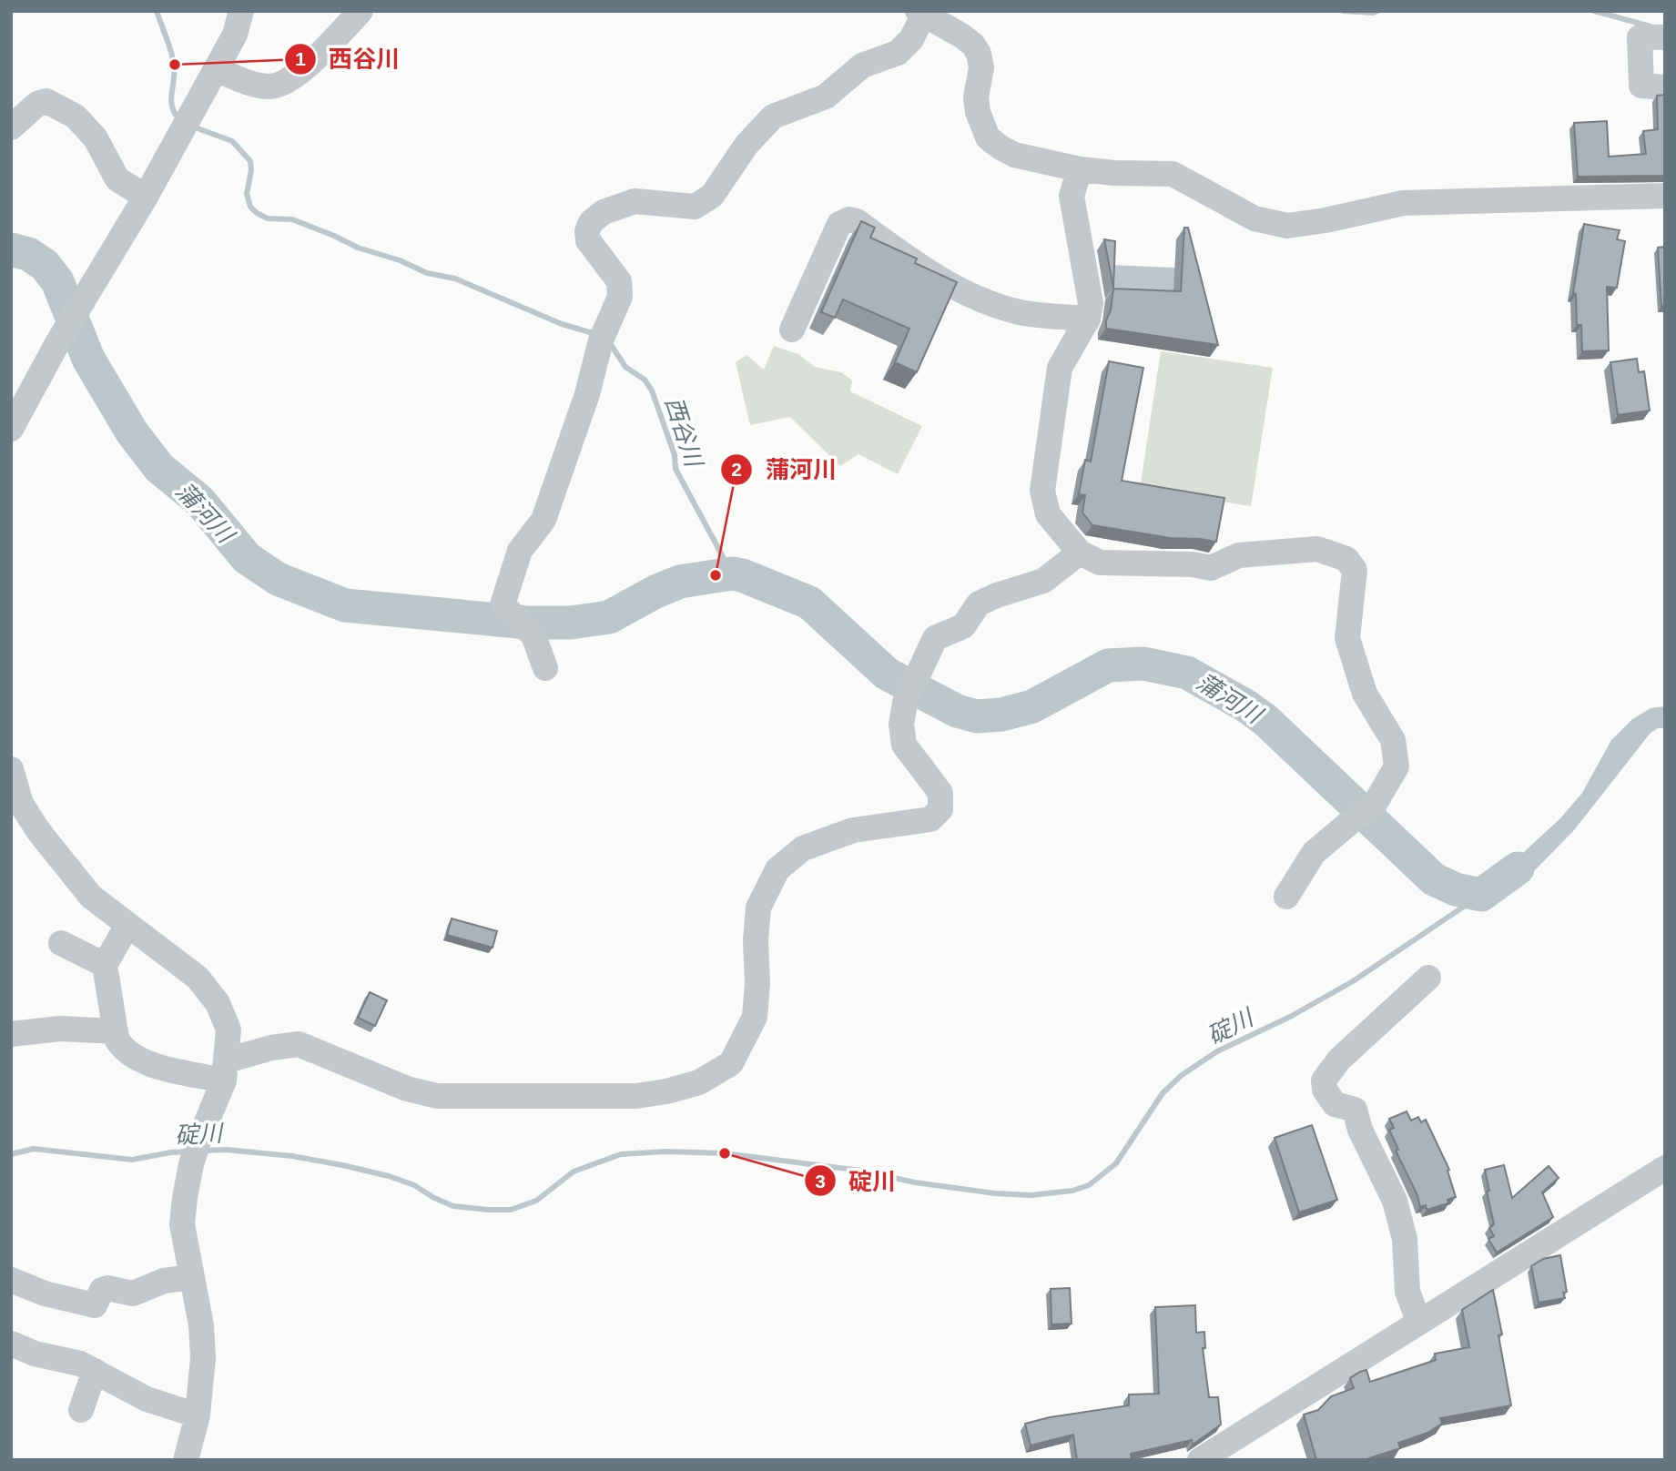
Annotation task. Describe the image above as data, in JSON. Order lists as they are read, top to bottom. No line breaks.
{"water":["西谷川","蒲河川","碇川"],"places":["西谷川","蒲河川","碇川"]}
